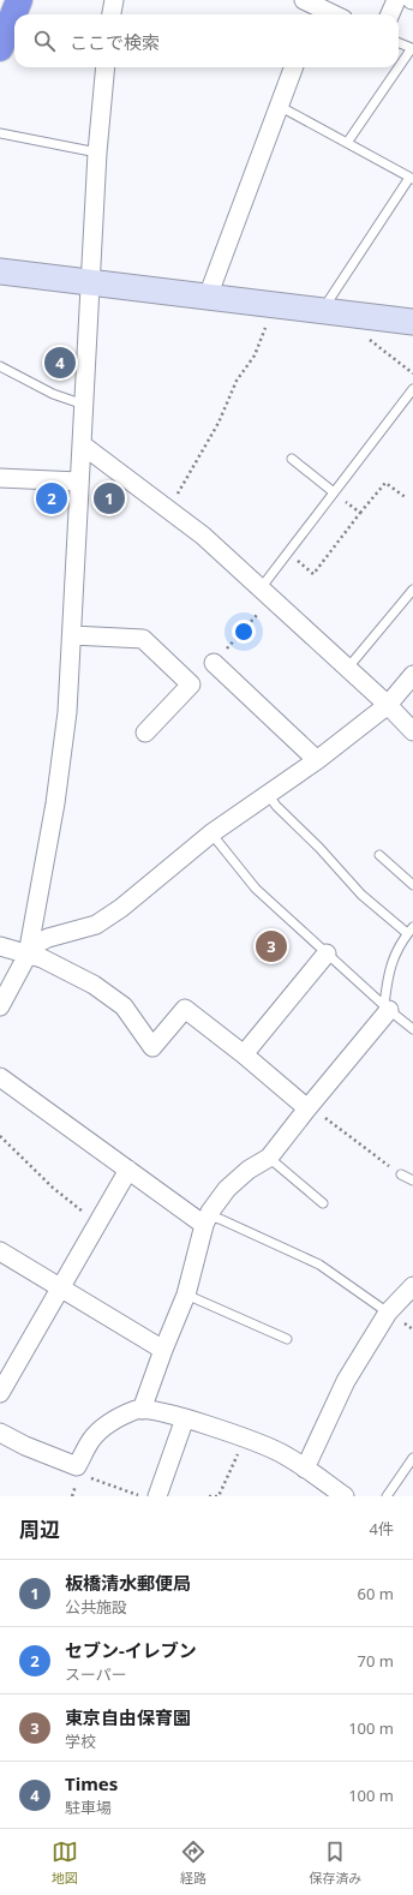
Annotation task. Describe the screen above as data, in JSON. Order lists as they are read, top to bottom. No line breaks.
{"page":{"search":"ここで検索","pins":["4","1","2","3"],"heading":["周辺","4件"],"list":[{"mark":"1","name":"板橋清水郵便局","note":"公共施設","value":"60 m"},{"mark":"2","name":"セブン-イレブン","note":"スーパー","value":"70 m"},{"mark":"3","name":"東京自由保育園","note":"学校","value":"100 m"},{"mark":"4","name":"Times","note":"駐車場","value":"100 m"}],"nav":["地図","経路","保存済み"]}}
